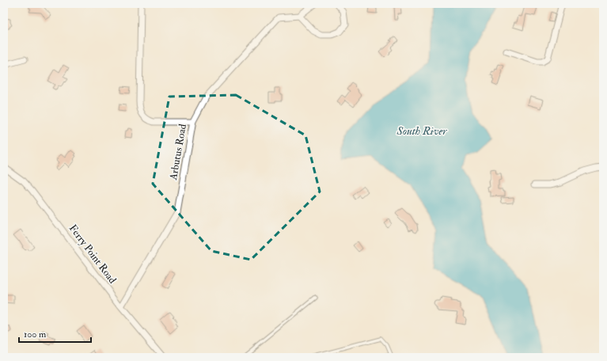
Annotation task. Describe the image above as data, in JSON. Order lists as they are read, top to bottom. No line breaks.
{"streets":{"street":["Arbutus Road","Ferry Point Road"]},"crossings":[["Arbutus Road","Ferry Point Road"]],"water":["South River"],"scale_bar":"100 m"}
